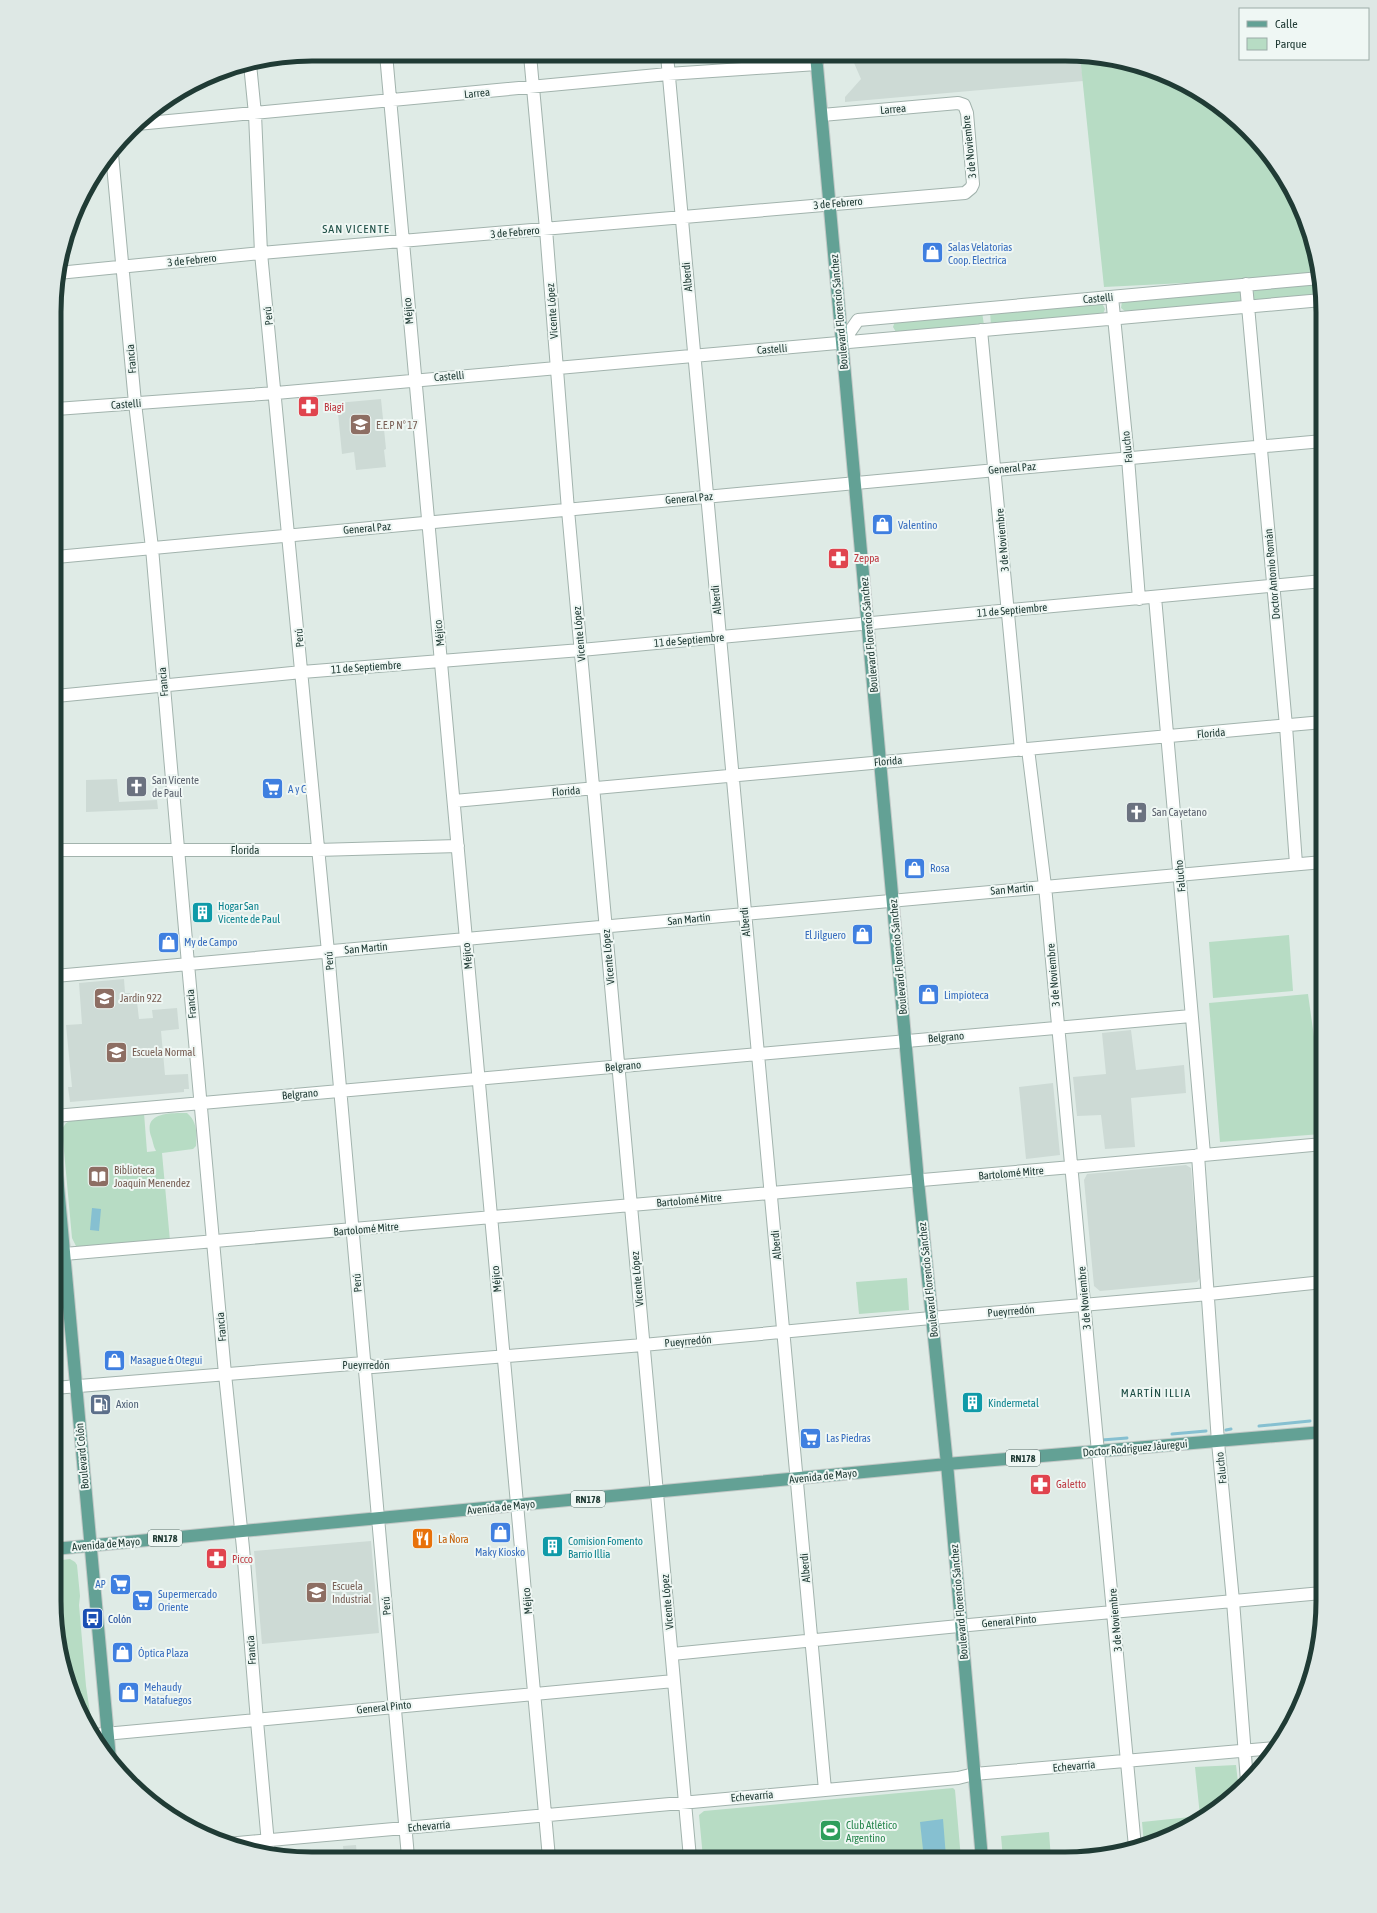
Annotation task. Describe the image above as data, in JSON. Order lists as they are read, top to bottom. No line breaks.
{"streets":{"main road":["Boulevard Florencio Sánchez","Doctor Rodríguez Jáuregui","Boulevard Colón","RN178","Avenida de Mayo"],"street":["Larrea","3 de Noviembre","3 de Febrero","Alberdi","Castelli","Méjico","Vicente López","Perú","Francia","Falucho","General Paz","Doctor Antonio Román","11 de Septiembre","Florida","San Martín","Belgrano","Bartolomé Mitre","Pueyrredón","General Pinto","Echevarría"]},"crossings":[["Larrea","3 de Noviembre"],["Larrea","Alberdi"],["Larrea","Méjico"],["Larrea","Vicente López"],["Larrea","Boulevard Florencio Sánchez"],["Larrea","Perú"],["3 de Noviembre","3 de Febrero"],["3 de Noviembre","Castelli"],["3 de Noviembre","General Paz"],["3 de Noviembre","11 de Septiembre"],["3 de Noviembre","Florida"],["3 de Noviembre","San Martín"],["3 de Noviembre","Belgrano"],["3 de Noviembre","Bartolomé Mitre"],["3 de Noviembre","Pueyrredón"],["3 de Noviembre","Doctor Rodríguez Jáuregui"],["3 de Noviembre","General Pinto"],["3 de Noviembre","Echevarría"],["3 de Febrero","Alberdi"],["3 de Febrero","Méjico"],["3 de Febrero","Vicente López"],["3 de Febrero","Boulevard Florencio Sánchez"],["3 de Febrero","Perú"],["3 de Febrero","Francia"],["Alberdi","Castelli"],["Alberdi","General Paz"],["Alberdi","11 de Septiembre"],["Alberdi","Florida"],["Alberdi","San Martín"],["Alberdi","Belgrano"],["Alberdi","Bartolomé Mitre"],["Alberdi","Pueyrredón"],["Alberdi","Avenida de Mayo"],["Alberdi","General Pinto"],["Alberdi","Echevarría"],["Castelli","Méjico"],["Castelli","Vicente López"],["Castelli","Boulevard Florencio Sánchez"],["Castelli","Perú"],["Castelli","Francia"],["Castelli","Falucho"],["Castelli","Doctor Antonio Román"],["Méjico","General Paz"],["Méjico","11 de Septiembre"],["Méjico","Florida"],["Méjico","San Martín"],["Méjico","Belgrano"],["Méjico","Bartolomé Mitre"],["Méjico","Pueyrredón"],["Méjico","Avenida de Mayo"],["Méjico","General Pinto"],["Méjico","Echevarría"],["Vicente López","General Paz"],["Vicente López","11 de Septiembre"],["Vicente López","Florida"],["Vicente López","San Martín"],["Vicente López","Belgrano"],["Vicente López","Bartolomé Mitre"],["Vicente López","Pueyrredón"],["Vicente López","Avenida de Mayo"],["Vicente López","General Pinto"],["Vicente López","Echevarría"],["Boulevard Florencio Sánchez","General Paz"],["Boulevard Florencio Sánchez","11 de Septiembre"],["Boulevard Florencio Sánchez","Florida"],["Boulevard Florencio Sánchez","San Martín"],["Boulevard Florencio Sánchez","Belgrano"],["Boulevard Florencio Sánchez","Bartolomé Mitre"],["Boulevard Florencio Sánchez","Pueyrredón"],["Boulevard Florencio Sánchez","Doctor Rodríguez Jáuregui"],["Boulevard Florencio Sánchez","Avenida de Mayo"],["Boulevard Florencio Sánchez","General Pinto"],["Boulevard Florencio Sánchez","Echevarría"],["Perú","General Paz"],["Perú","11 de Septiembre"],["Perú","Florida"],["Perú","San Martín"],["Perú","Belgrano"],["Perú","Bartolomé Mitre"],["Perú","Pueyrredón"],["Perú","Avenida de Mayo"],["Perú","General Pinto"],["Perú","Echevarría"],["Francia","General Paz"],["Francia","11 de Septiembre"],["Francia","Florida"],["Francia","San Martín"],["Francia","Belgrano"],["Francia","Bartolomé Mitre"],["Francia","Pueyrredón"],["Francia","Avenida de Mayo"],["Francia","General Pinto"],["Francia","Echevarría"],["Falucho","General Paz"],["Falucho","11 de Septiembre"],["Falucho","Florida"],["Falucho","San Martín"],["Falucho","Belgrano"],["Falucho","Bartolomé Mitre"],["Falucho","Pueyrredón"],["Falucho","Doctor Rodríguez Jáuregui"],["Falucho","General Pinto"],["Falucho","Echevarría"],["General Paz","Doctor Antonio Román"],["Doctor Antonio Román","11 de Septiembre"],["Doctor Antonio Román","Florida"],["Doctor Antonio Román","San Martín"],["Pueyrredón","Boulevard Colón"],["Doctor Rodríguez Jáuregui","Avenida de Mayo"],["Boulevard Colón","Avenida de Mayo"],["Boulevard Colón","General Pinto"]],"districts":["SAN VICENTE","MARTÍN ILLIA"],"places":{"shop":["Salas Velatorias Coop. Electrica","Valentino","Rosa","El Jilguero","My de Campo","Limpioteca","Masague & Otegui","Maky Kiosko","Óptica Plaza","Mehaudy Matafuegos"],"pharmacy":["Biagi","Zeppa","Galetto","Picco"],"school or university":["E.E.P N° 17","Jardín 922","Escuela Normal","Escuela Industrial"],"church":["San Vicente de Paul","San Cayetano"],"supermarket":["A y C","Las Piedras","AP","Supermercado Oriente"],"building":["Hogar San Vicente de Paul","Kindermetal","Comision Fomento Barrio Illia"],"library":["Biblioteca Joaquín Menendez"],"fuel station":["Axion"],"restaurant":["La Ñora"],"bus stop":["Colón"],"sports":["Club Atlético Argentino"]},"legend":["Calle","Parque"]}
